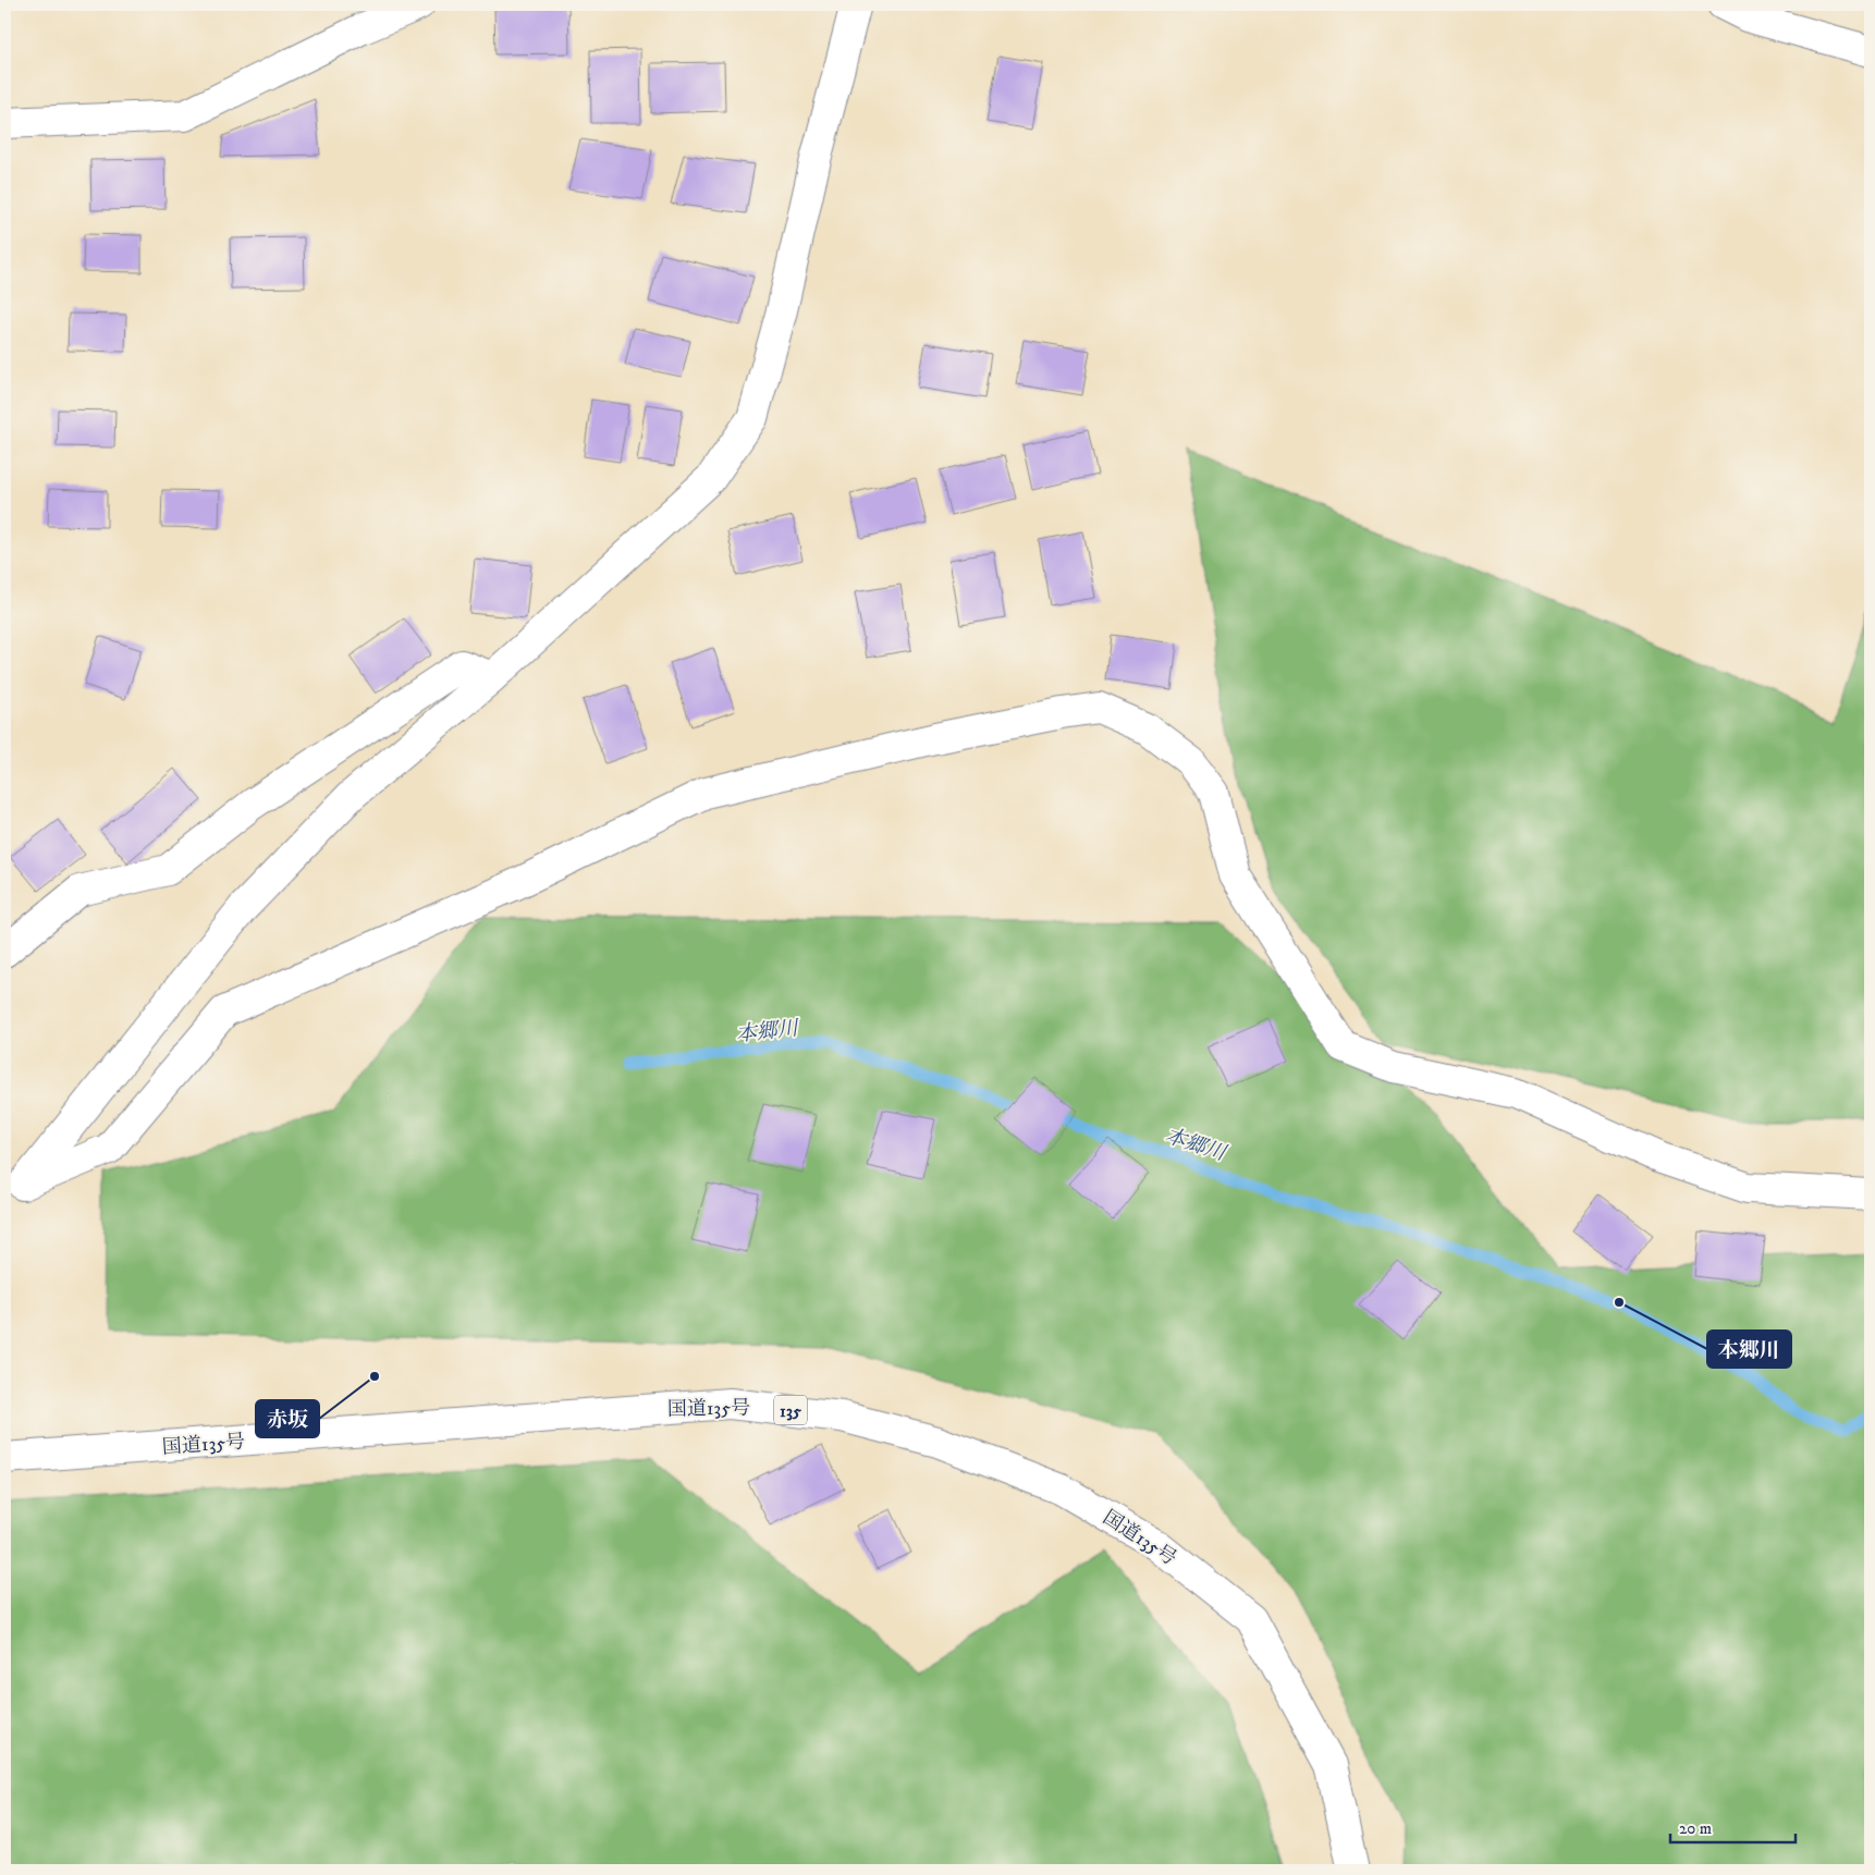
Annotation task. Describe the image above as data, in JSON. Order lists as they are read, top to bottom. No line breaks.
{"streets":{"main road":["国道135号","135"]},"water":["本郷川"],"places":["本郷川","赤坂"],"scale_bar":"20 m"}
